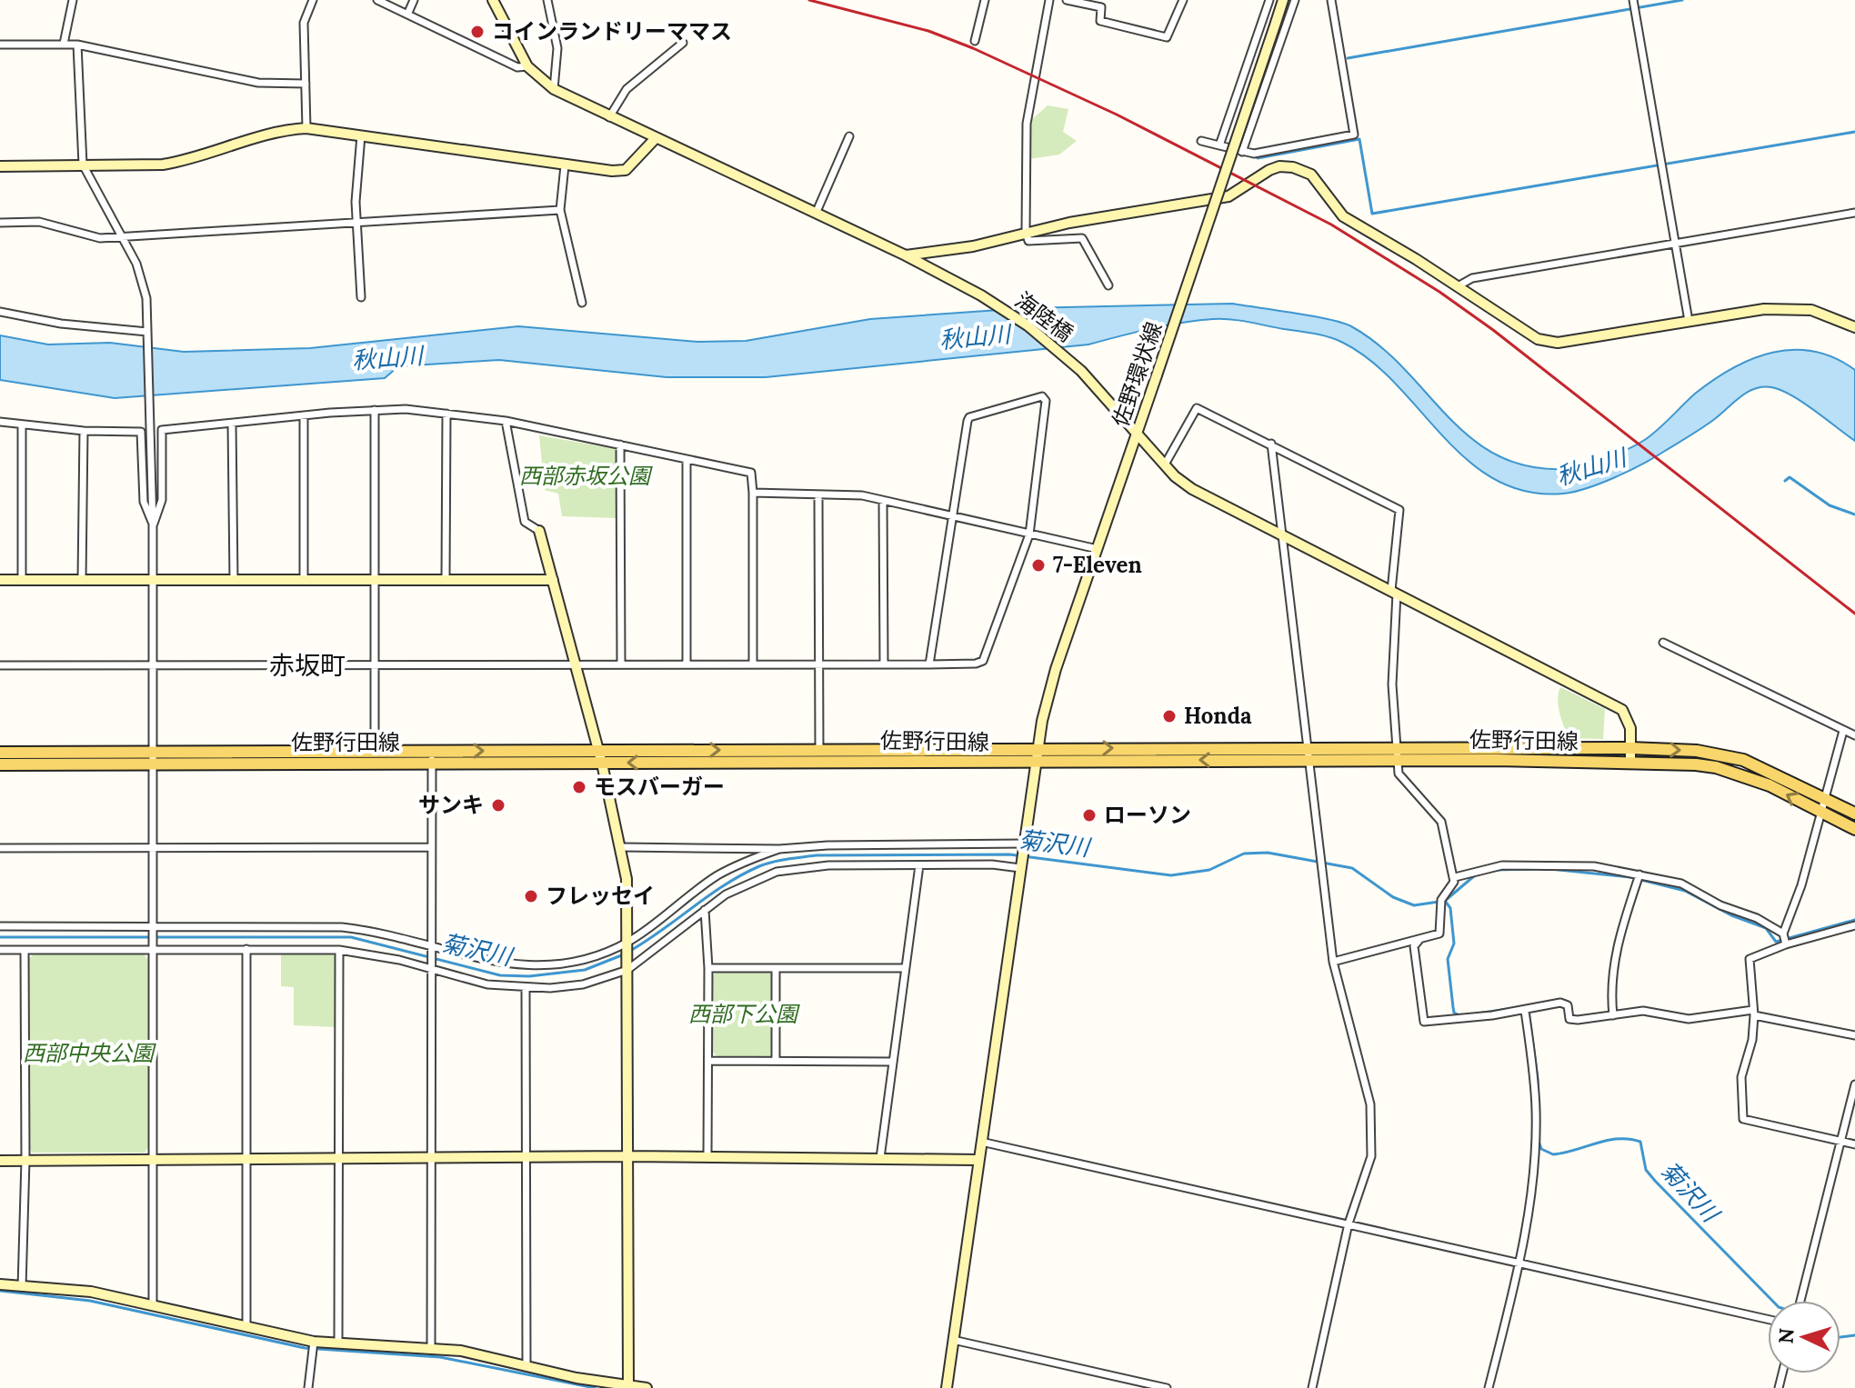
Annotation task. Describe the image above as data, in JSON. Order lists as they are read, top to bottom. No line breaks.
{"streets":{"main road":["佐野行田線"],"street":["海陸橋","佐野環状線"]},"crossings":[["海陸橋","佐野環状線"],["海陸橋","佐野行田線"],["佐野環状線","佐野行田線"]],"districts":["赤坂町"],"water":["秋山川","菊沢川"],"parks":["西部赤坂公園","西部下公園","西部中央公園"],"places":["コインランドリーママス","7-Eleven","Honda","モスバーガー","サンキ","ローソン","フレッセイ"],"north":"left"}
